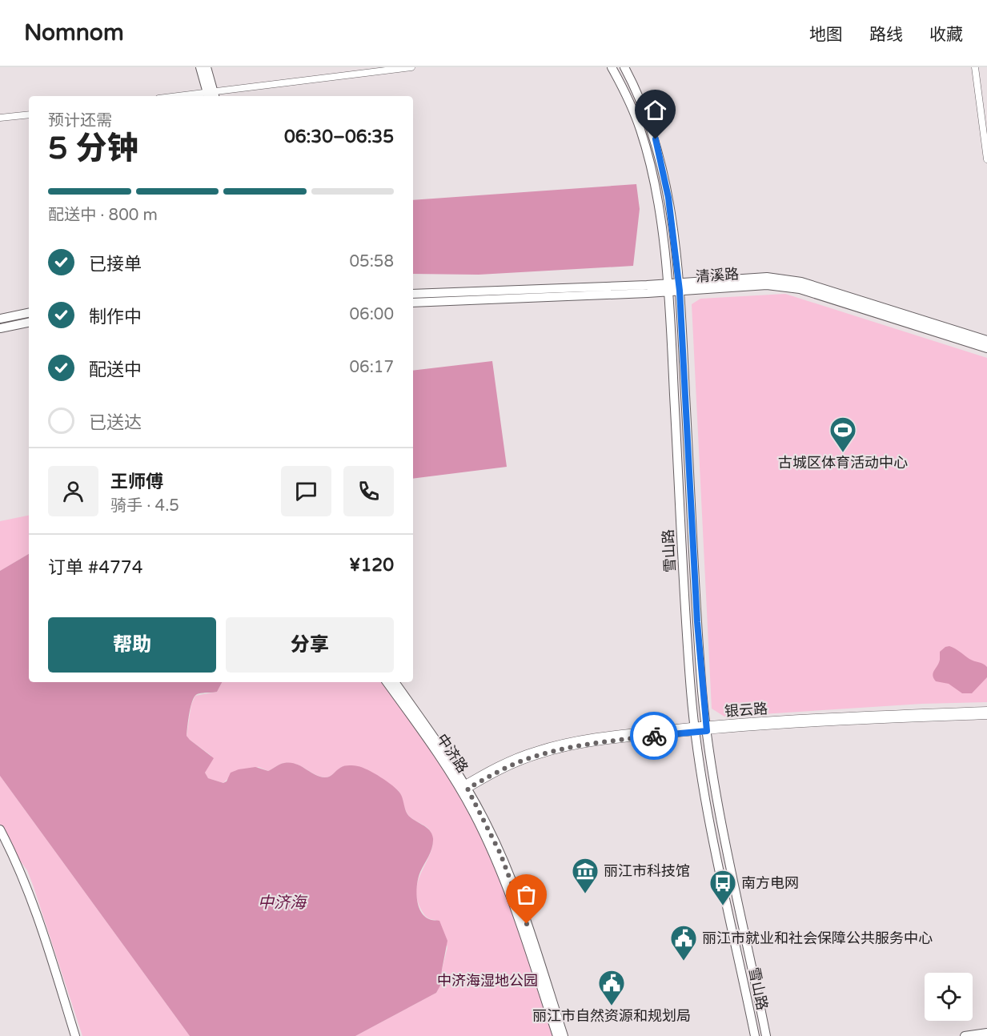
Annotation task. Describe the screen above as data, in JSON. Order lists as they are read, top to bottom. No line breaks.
{"streets":{"street":["清溪路","雪山路","银云路","中济路"]},"crossings":[["清溪路","雪山路"],["雪山路","银云路"],["银云路","中济路"]],"water":["中济海"],"parks":["中济海湿地公园"],"places":{"sports":["古城区体育活动中心"],"museum":["丽江市科技馆"],"bus stop":["南方电网"],"public building":["丽江市就业和社会保障公共服务中心","丽江市自然资源和规划局"]},"page":{"header":"Nomnom","nav":["地图","路线","收藏"],"heading":["5 分钟","预计还需","06:30–06:35"],"panel":["王师傅","骑手 · 4.5","订单 #4774","¥120"],"bar":"配送中 · 800 m","list":[["已接单","05:58"],["制作中","06:00"],["配送中","06:17"],"已送达"],"buttons":["帮助","分享"]}}
